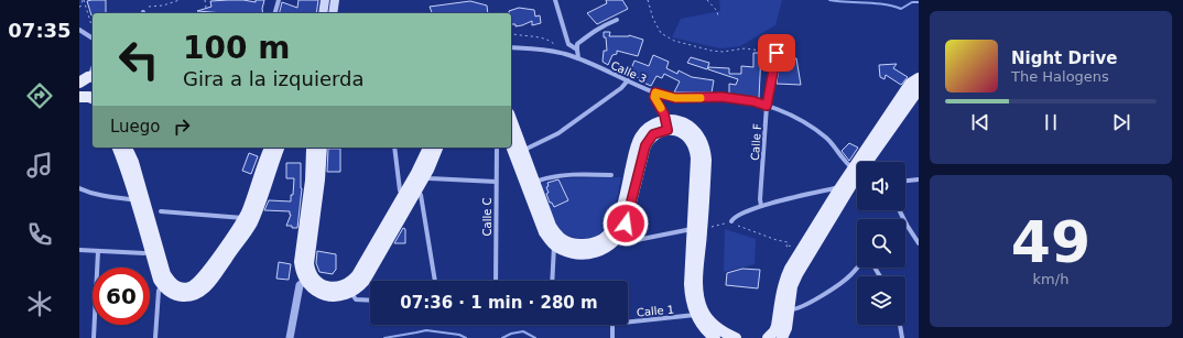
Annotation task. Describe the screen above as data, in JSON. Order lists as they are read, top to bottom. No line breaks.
{"streets":{"street":["Calle 3","Calle F","Calle C","Calle 1"]},"crossings":[["Calle 3","Calle F"]],"page":{"tabs":"07:35","turn":["100 m","Gira a la izquierda"],"song":["Night Drive","The Halogens"],"then":"Luego","tile":["49","km/h"],"limit":"60","trip":"07:36 · 1 min · 280 m"}}
